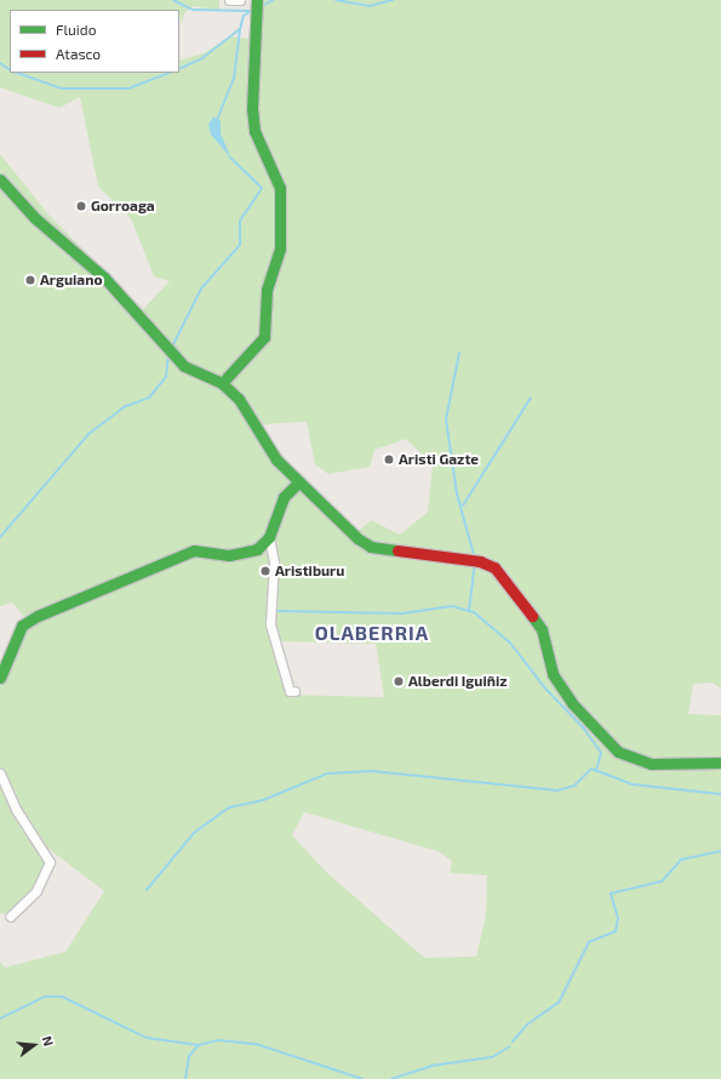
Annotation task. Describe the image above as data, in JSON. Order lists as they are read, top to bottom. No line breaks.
{"districts":["OLABERRIA"],"places":["Gorroaga","Arguiano","Aristi Gazte","Aristiburu","Alberdi Iguiñiz"],"legend":["Fluido","Atasco"],"north":"right"}
